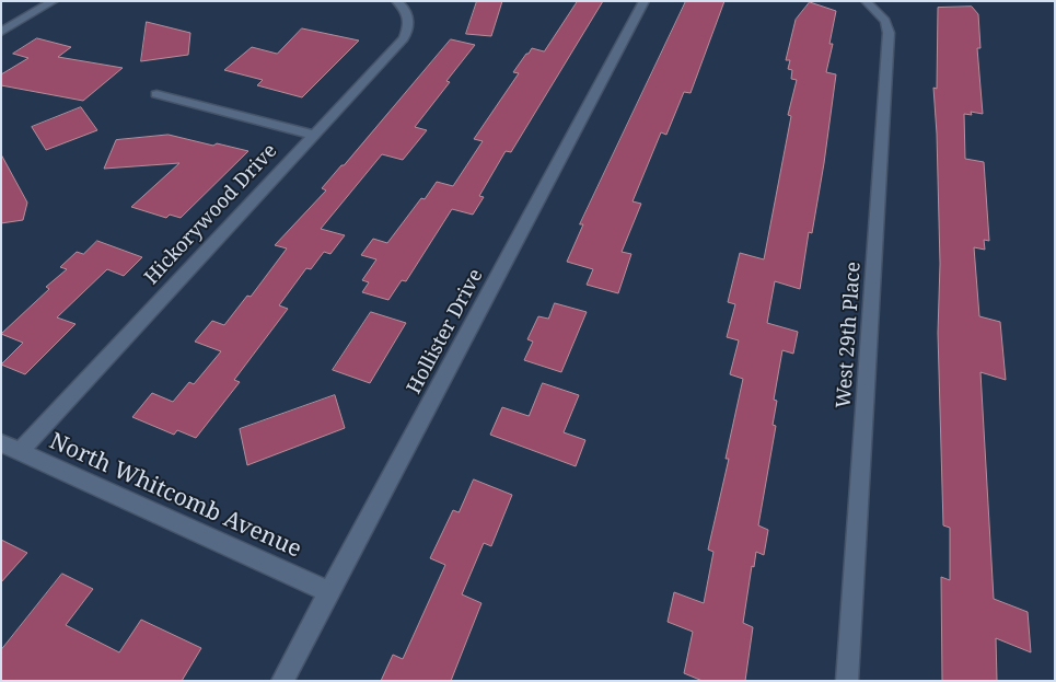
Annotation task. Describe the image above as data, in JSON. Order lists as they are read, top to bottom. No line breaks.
{"streets":{"street":["Hickorywood Drive","Hollister Drive","West 29th Place","North Whitcomb Avenue"]},"crossings":[["Hickorywood Drive","North Whitcomb Avenue"],["Hollister Drive","North Whitcomb Avenue"]]}
